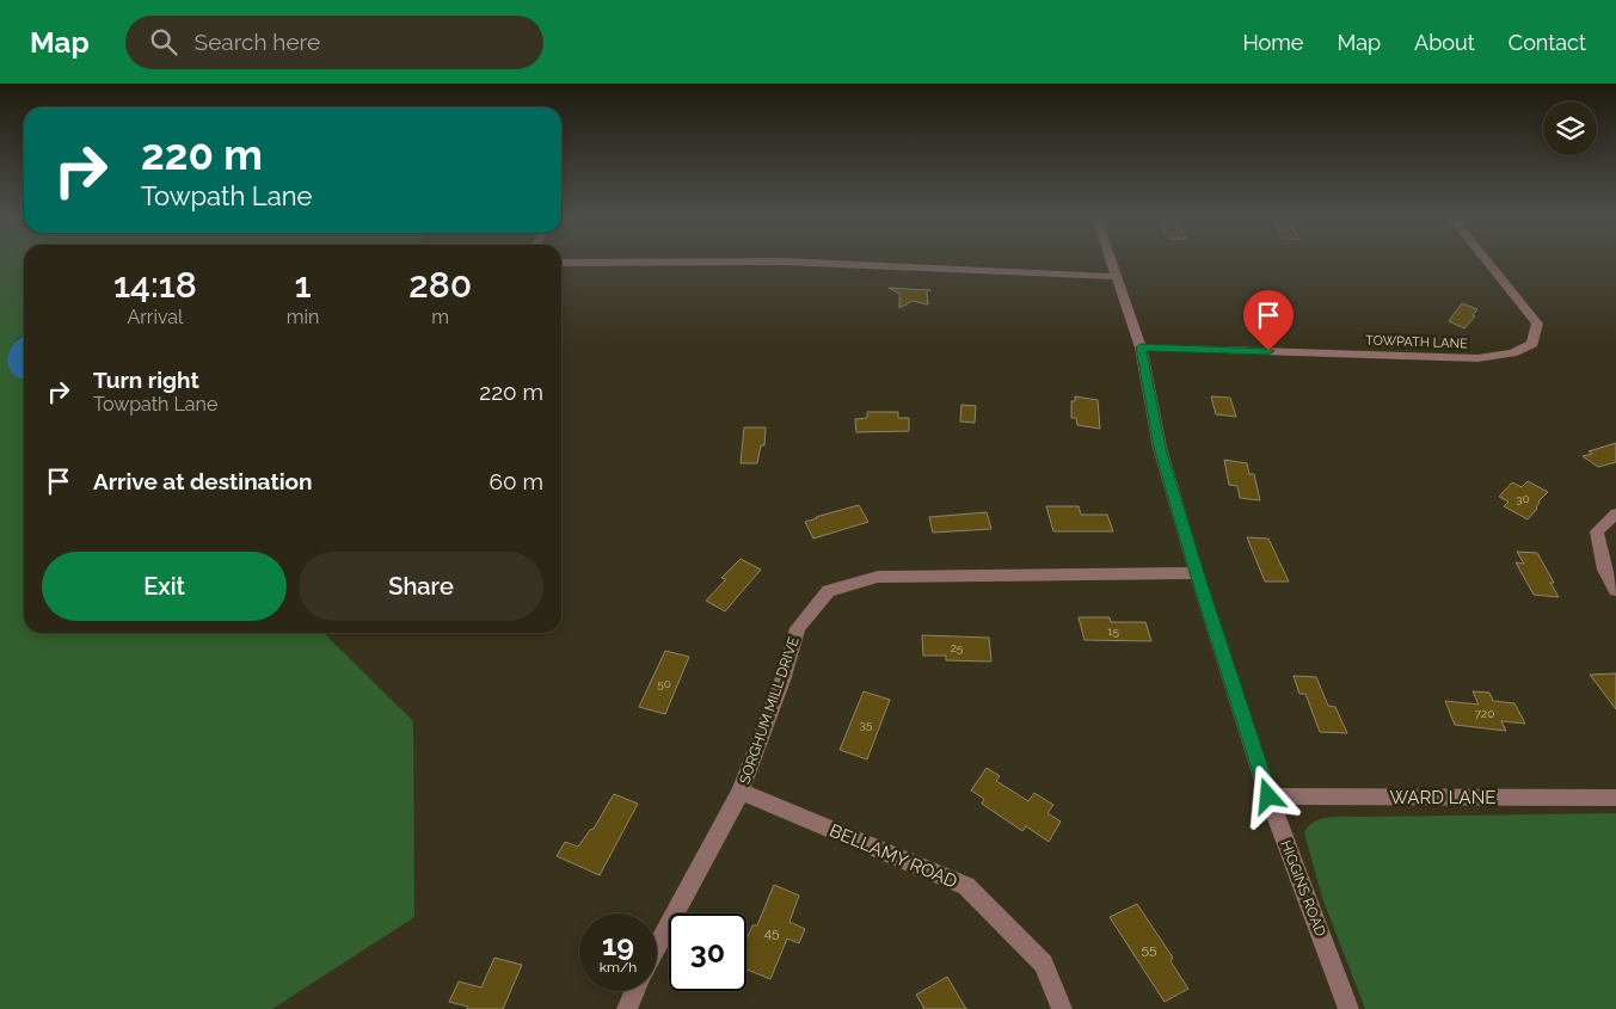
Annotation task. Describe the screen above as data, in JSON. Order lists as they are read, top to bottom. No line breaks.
{"streets":{"street":["TOWPATH LANE","SORGHUM MILL DRIVE","WARD LANE","BELLAMY ROAD","HIGGINS ROAD"]},"crossings":[["TOWPATH LANE","HIGGINS ROAD"],["SORGHUM MILL DRIVE","BELLAMY ROAD"],["SORGHUM MILL DRIVE","HIGGINS ROAD"],["WARD LANE","HIGGINS ROAD"]],"house_numbers":["30","15","25","50","720","35","45","55"],"page":{"header":"Map","search":"Search here","nav":["Home","Map","About","Contact"],"turn":["220 m","Towpath Lane"],"eta":["14:18","Arrival","1","min","280","m"],"list":[{"name":"Turn right","note":"Towpath Lane","value":"220 m"},{"name":"Arrive at destination","value":"60 m"}],"buttons":["Exit","Share"],"speed":"19 km/h","limit":"30"}}
